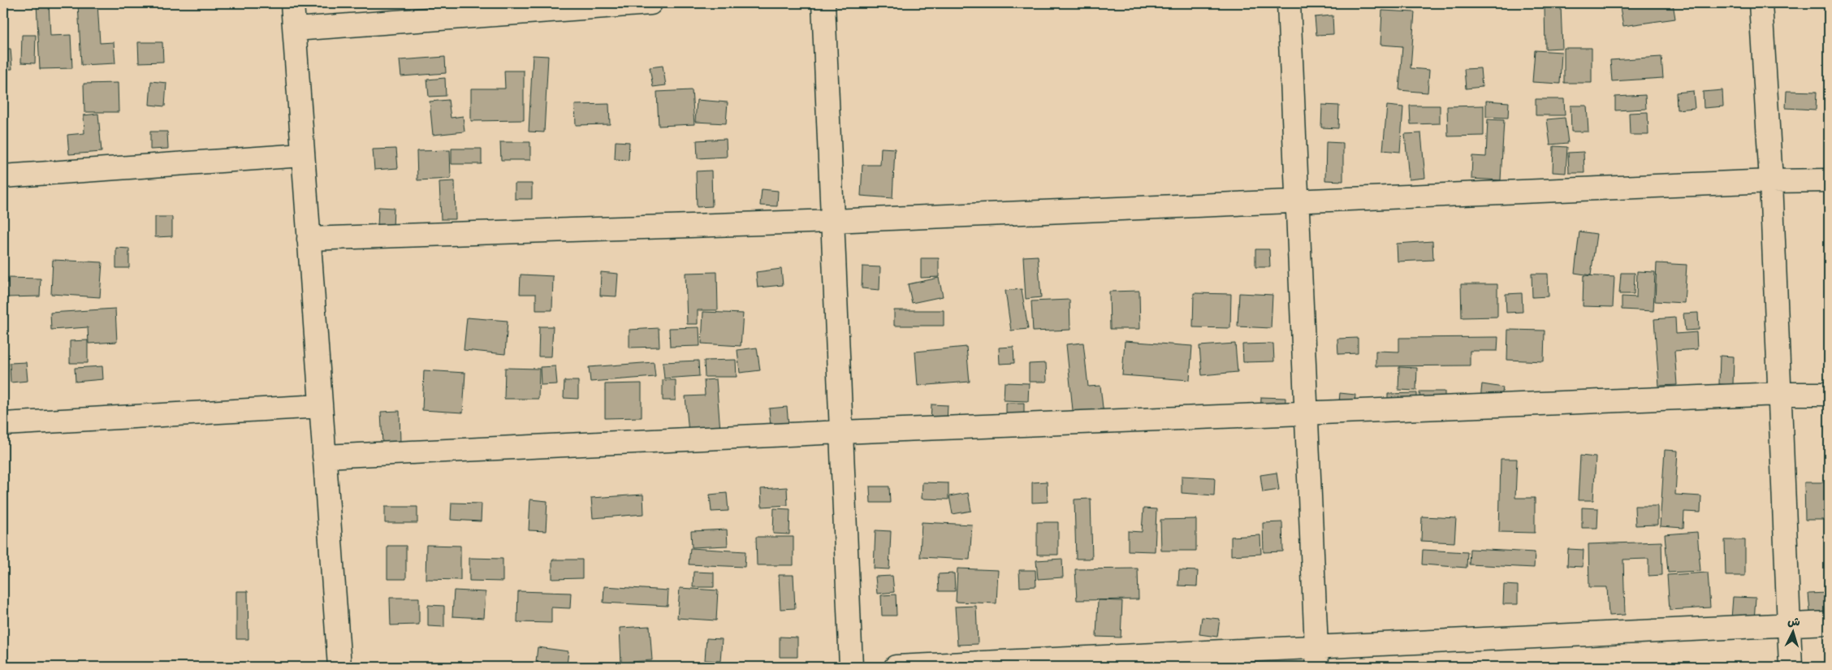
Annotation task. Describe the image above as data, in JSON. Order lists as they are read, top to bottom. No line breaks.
{"north":"top"}
